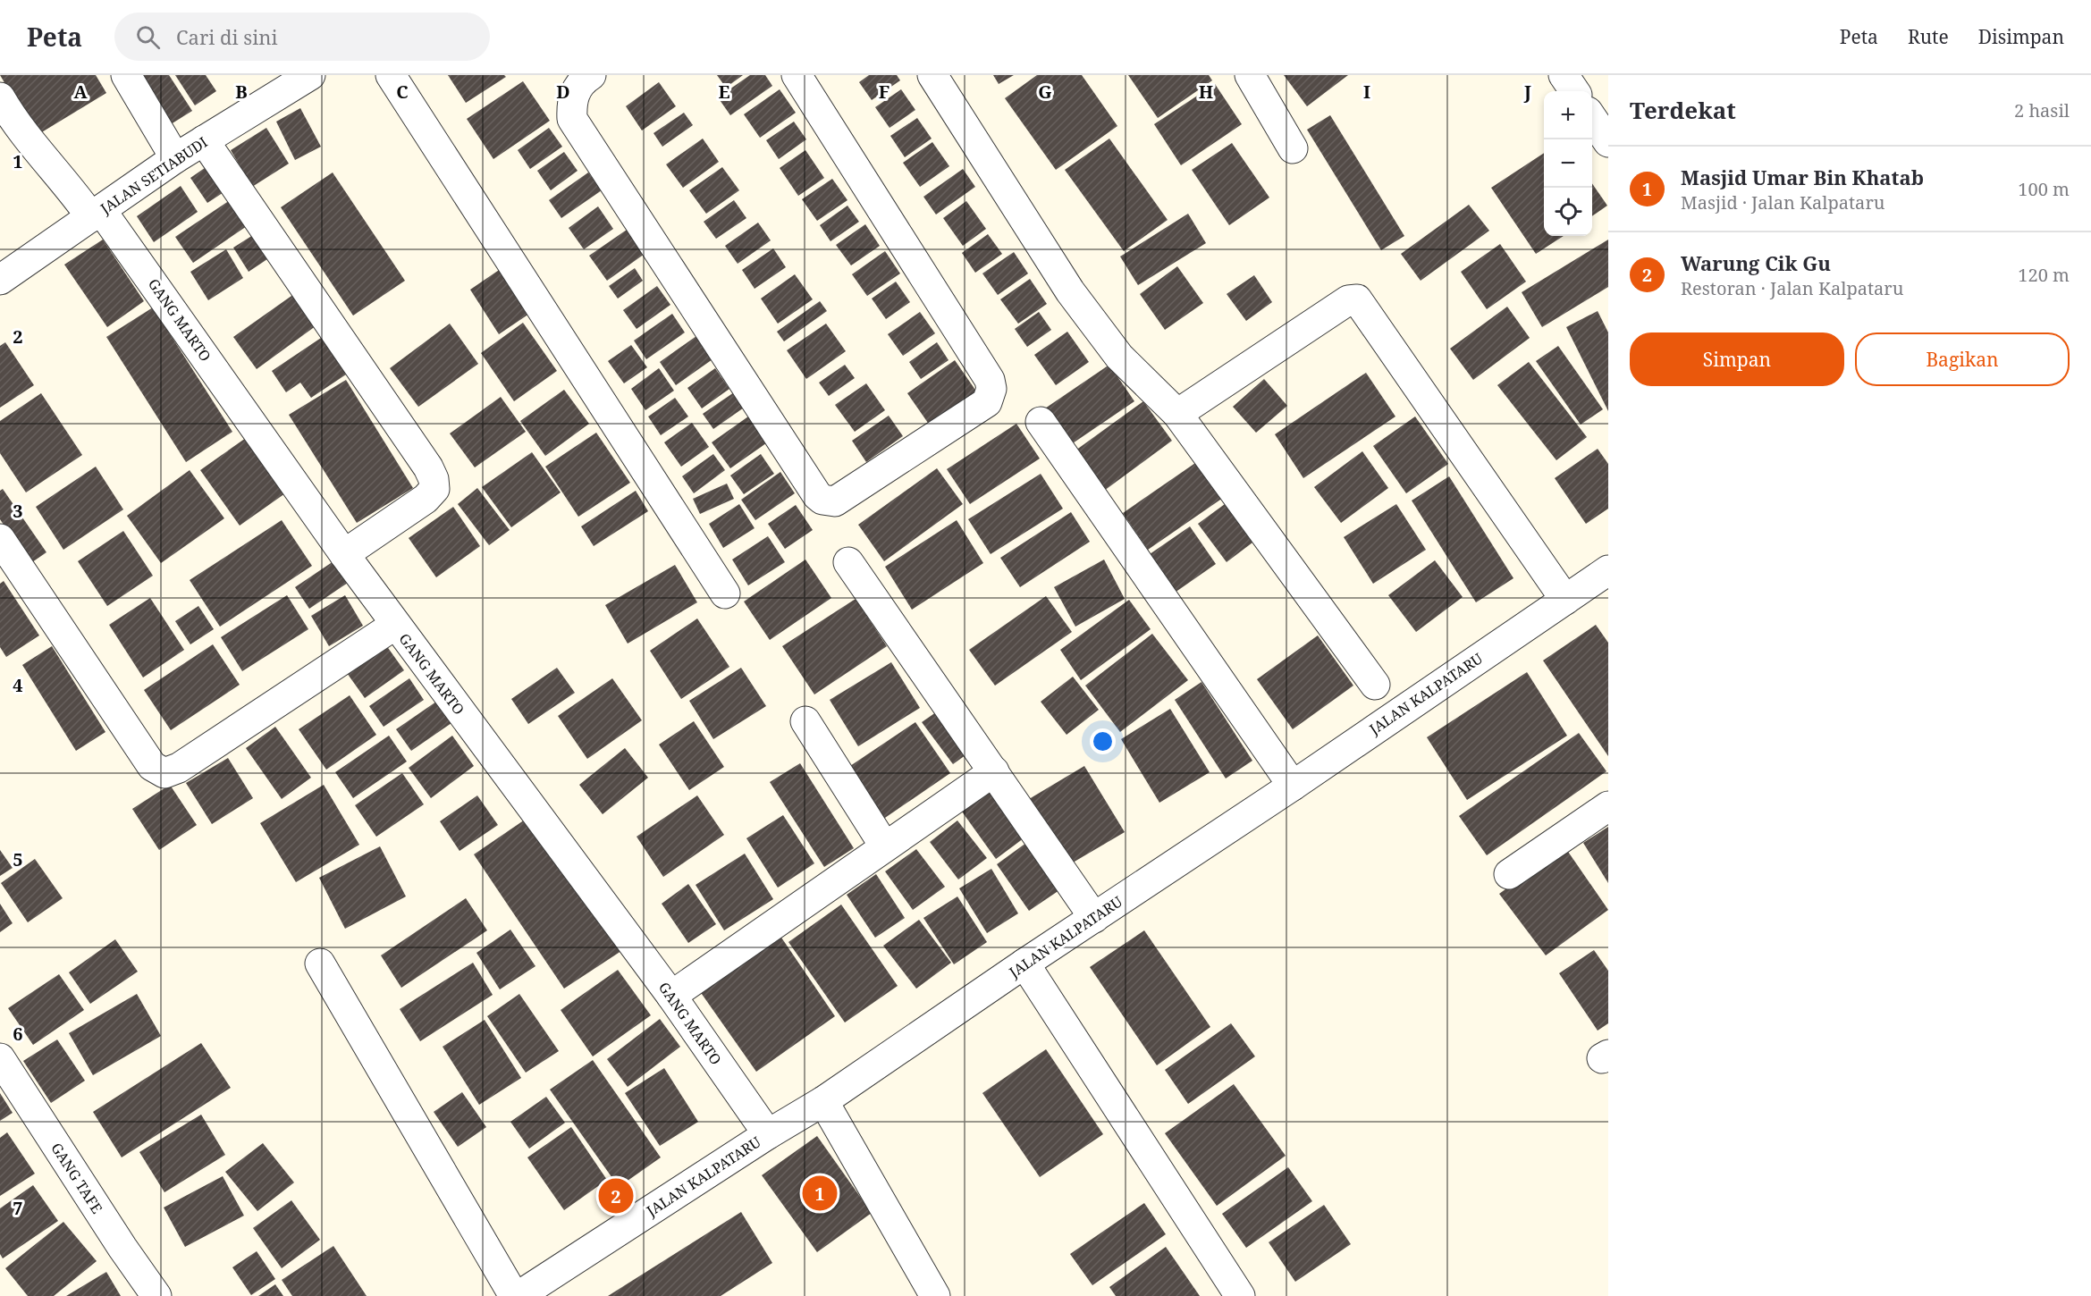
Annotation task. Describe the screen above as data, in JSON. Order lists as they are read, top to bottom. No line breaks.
{"streets":{"street":["JALAN SETIABUDI","GANG MARTO","JALAN KALPATARU","GANG TAFE"]},"crossings":[["JALAN SETIABUDI","GANG MARTO"],["GANG MARTO","JALAN KALPATARU"]],"page":{"header":"Peta","search":"Cari di sini","nav":["Peta","Rute","Disimpan"],"heading":["Terdekat","2 hasil"],"map_buttons":["+","−"],"list":[{"mark":"1","name":"Masjid Umar Bin Khatab","note":"Masjid · Jalan Kalpataru","value":"100 m"},{"mark":"2","name":"Warung Cik Gu","note":"Restoran · Jalan Kalpataru","value":"120 m"}],"buttons":["Simpan","Bagikan"],"pins":["1","2"]},"grid":{"columns":["A","B","C","D","E","F","G","H","I","J"],"rows":["1","2","3","4","5","6","7"]}}
